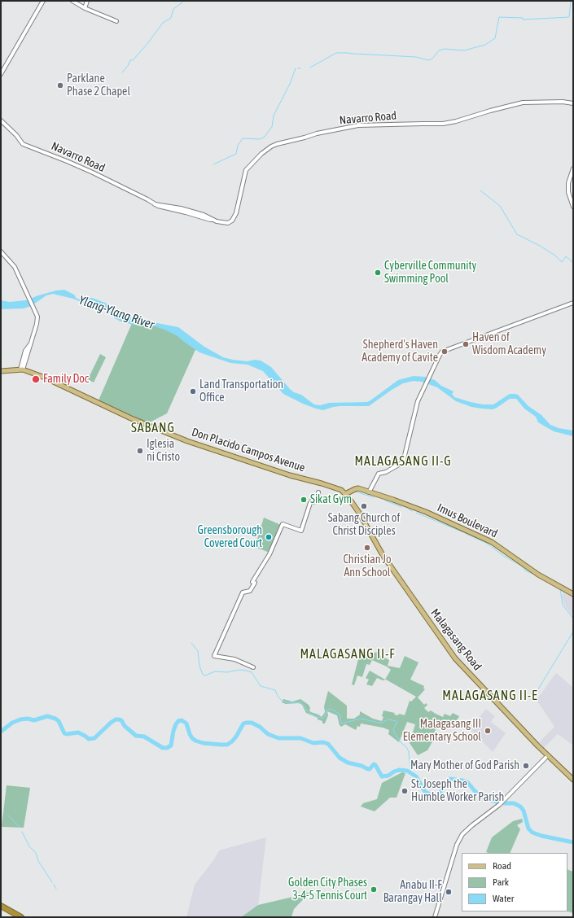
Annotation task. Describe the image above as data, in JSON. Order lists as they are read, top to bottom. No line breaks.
{"streets":{"main road":["Don Placido Campos Avenue","Imus Boulevard","Malagasang Road"],"street":["Navarro Road"]},"crossings":[["Don Placido Campos Avenue","Imus Boulevard"],["Don Placido Campos Avenue","Malagasang Road"],["Imus Boulevard","Malagasang Road"]],"districts":["SABANG","MALAGASANG II-G","MALAGASANG II-F","MALAGASANG II-E"],"water":["Ylang-Ylang River"],"places":["Parklane Phase 2 Chapel","Cyberville Community Swimming Pool","Haven of Wisdom Academy","Shepherd's Haven Academy of Cavite","Family Doc","Land Transportation Office","Iglesia ni Cristo","Sikat Gym","Sabang Church of Christ Disciples","Greensborough Covered Court","Christian Jo Ann School","Malagasang III Elementary School","Mary Mother of God Parish","St. Joseph the Humble Worker Parish","Golden City Phases 3-4-5 Tennis Court","Anabu II-F Barangay Hall"],"legend":["Road","Park","Water"]}
